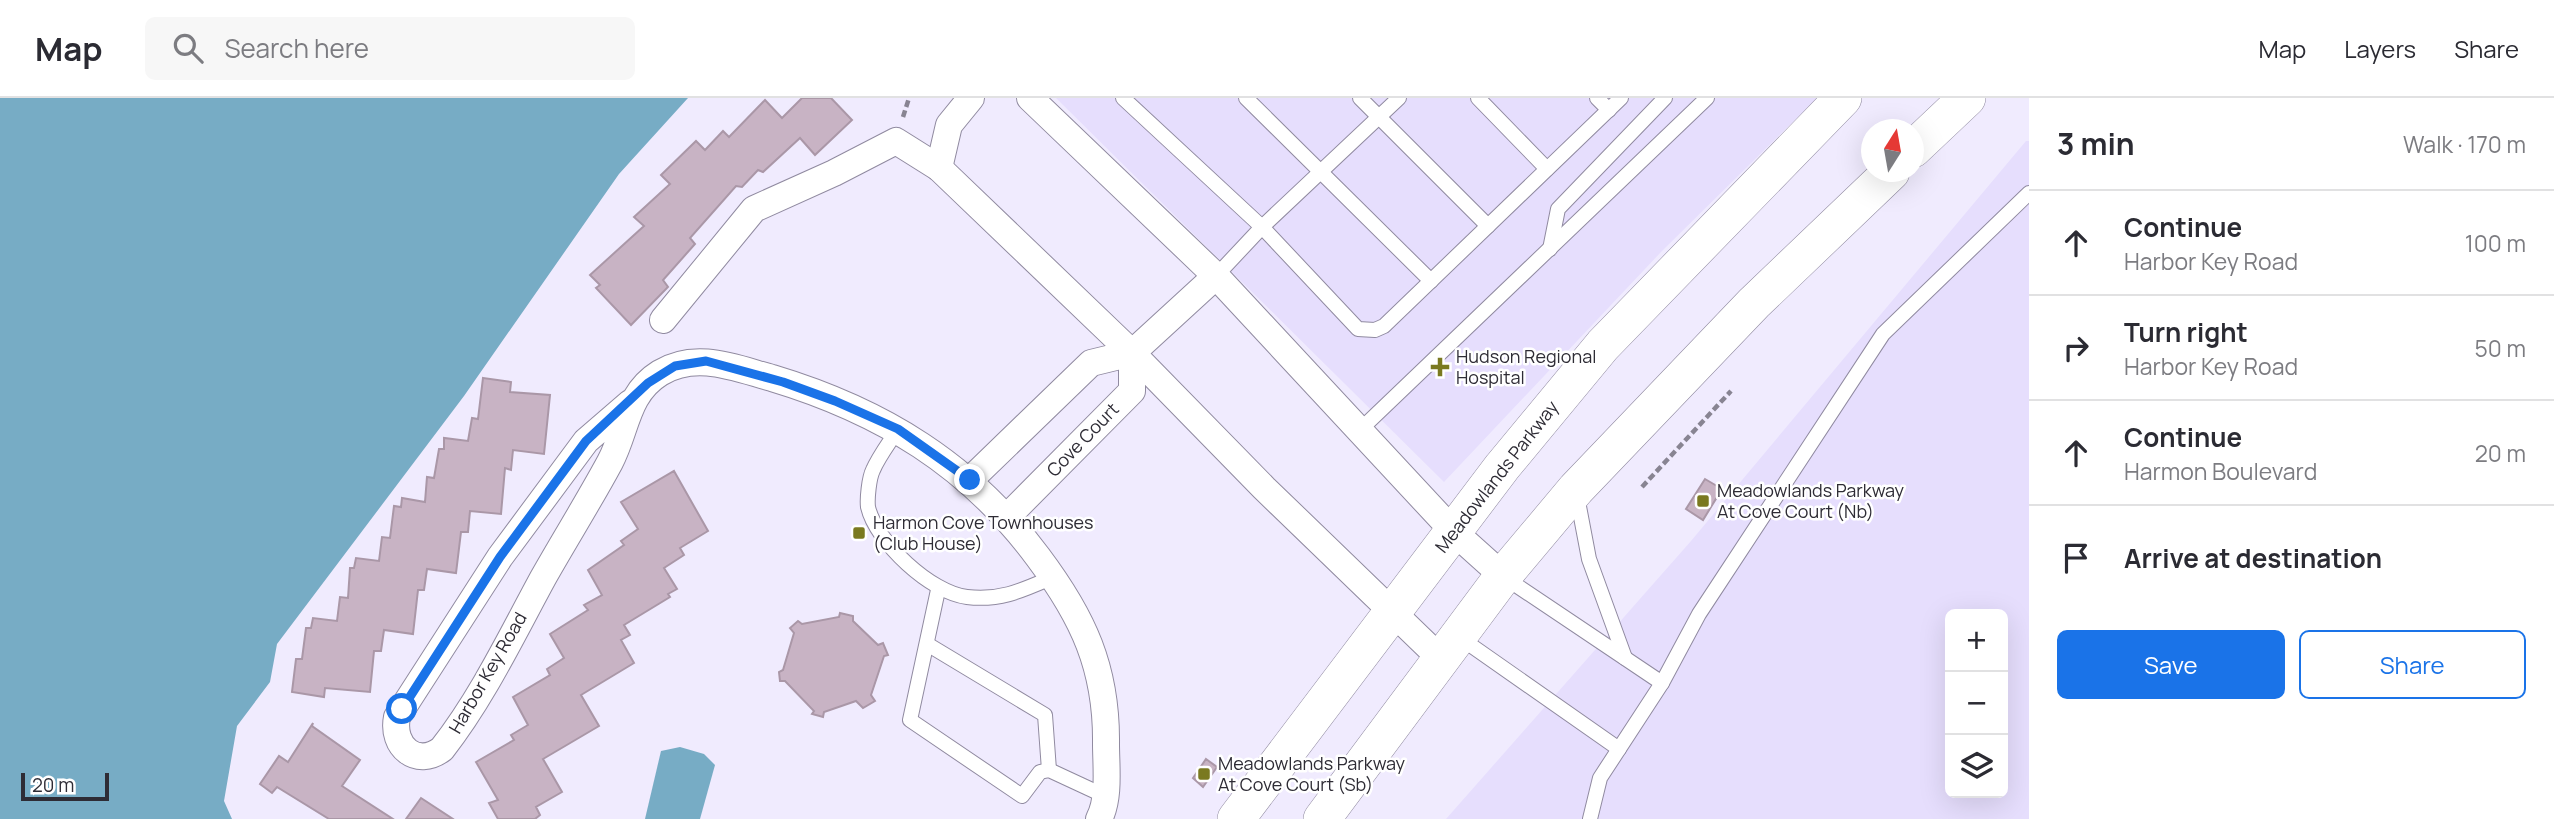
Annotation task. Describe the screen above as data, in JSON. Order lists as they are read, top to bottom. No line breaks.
{"streets":{"main road":["Meadowlands Parkway"],"street":["Cove Court","Harbor Key Road"]},"crossings":[["Cove Court","Harbor Key Road"]],"places":{"health":["Hudson Regional Hospital"],"transit":["Meadowlands Parkway At Cove Court (Nb)","Harmon Cove Townhouses (Club House)","Meadowlands Parkway At Cove Court (Sb)"]},"scale_bar":"20 m","north":"top","page":{"header":"Map","search":"Search here","nav":["Map","Layers","Share"],"heading":["3 min","Walk · 170 m"],"list":[["Continue","Harbor Key Road","100 m"],["Turn right","Harbor Key Road","50 m"],["Continue","Harmon Boulevard","20 m"],"Arrive at destination"],"map_buttons":["+","−"],"buttons":["Save","Share"],"scale":"20 m"}}
